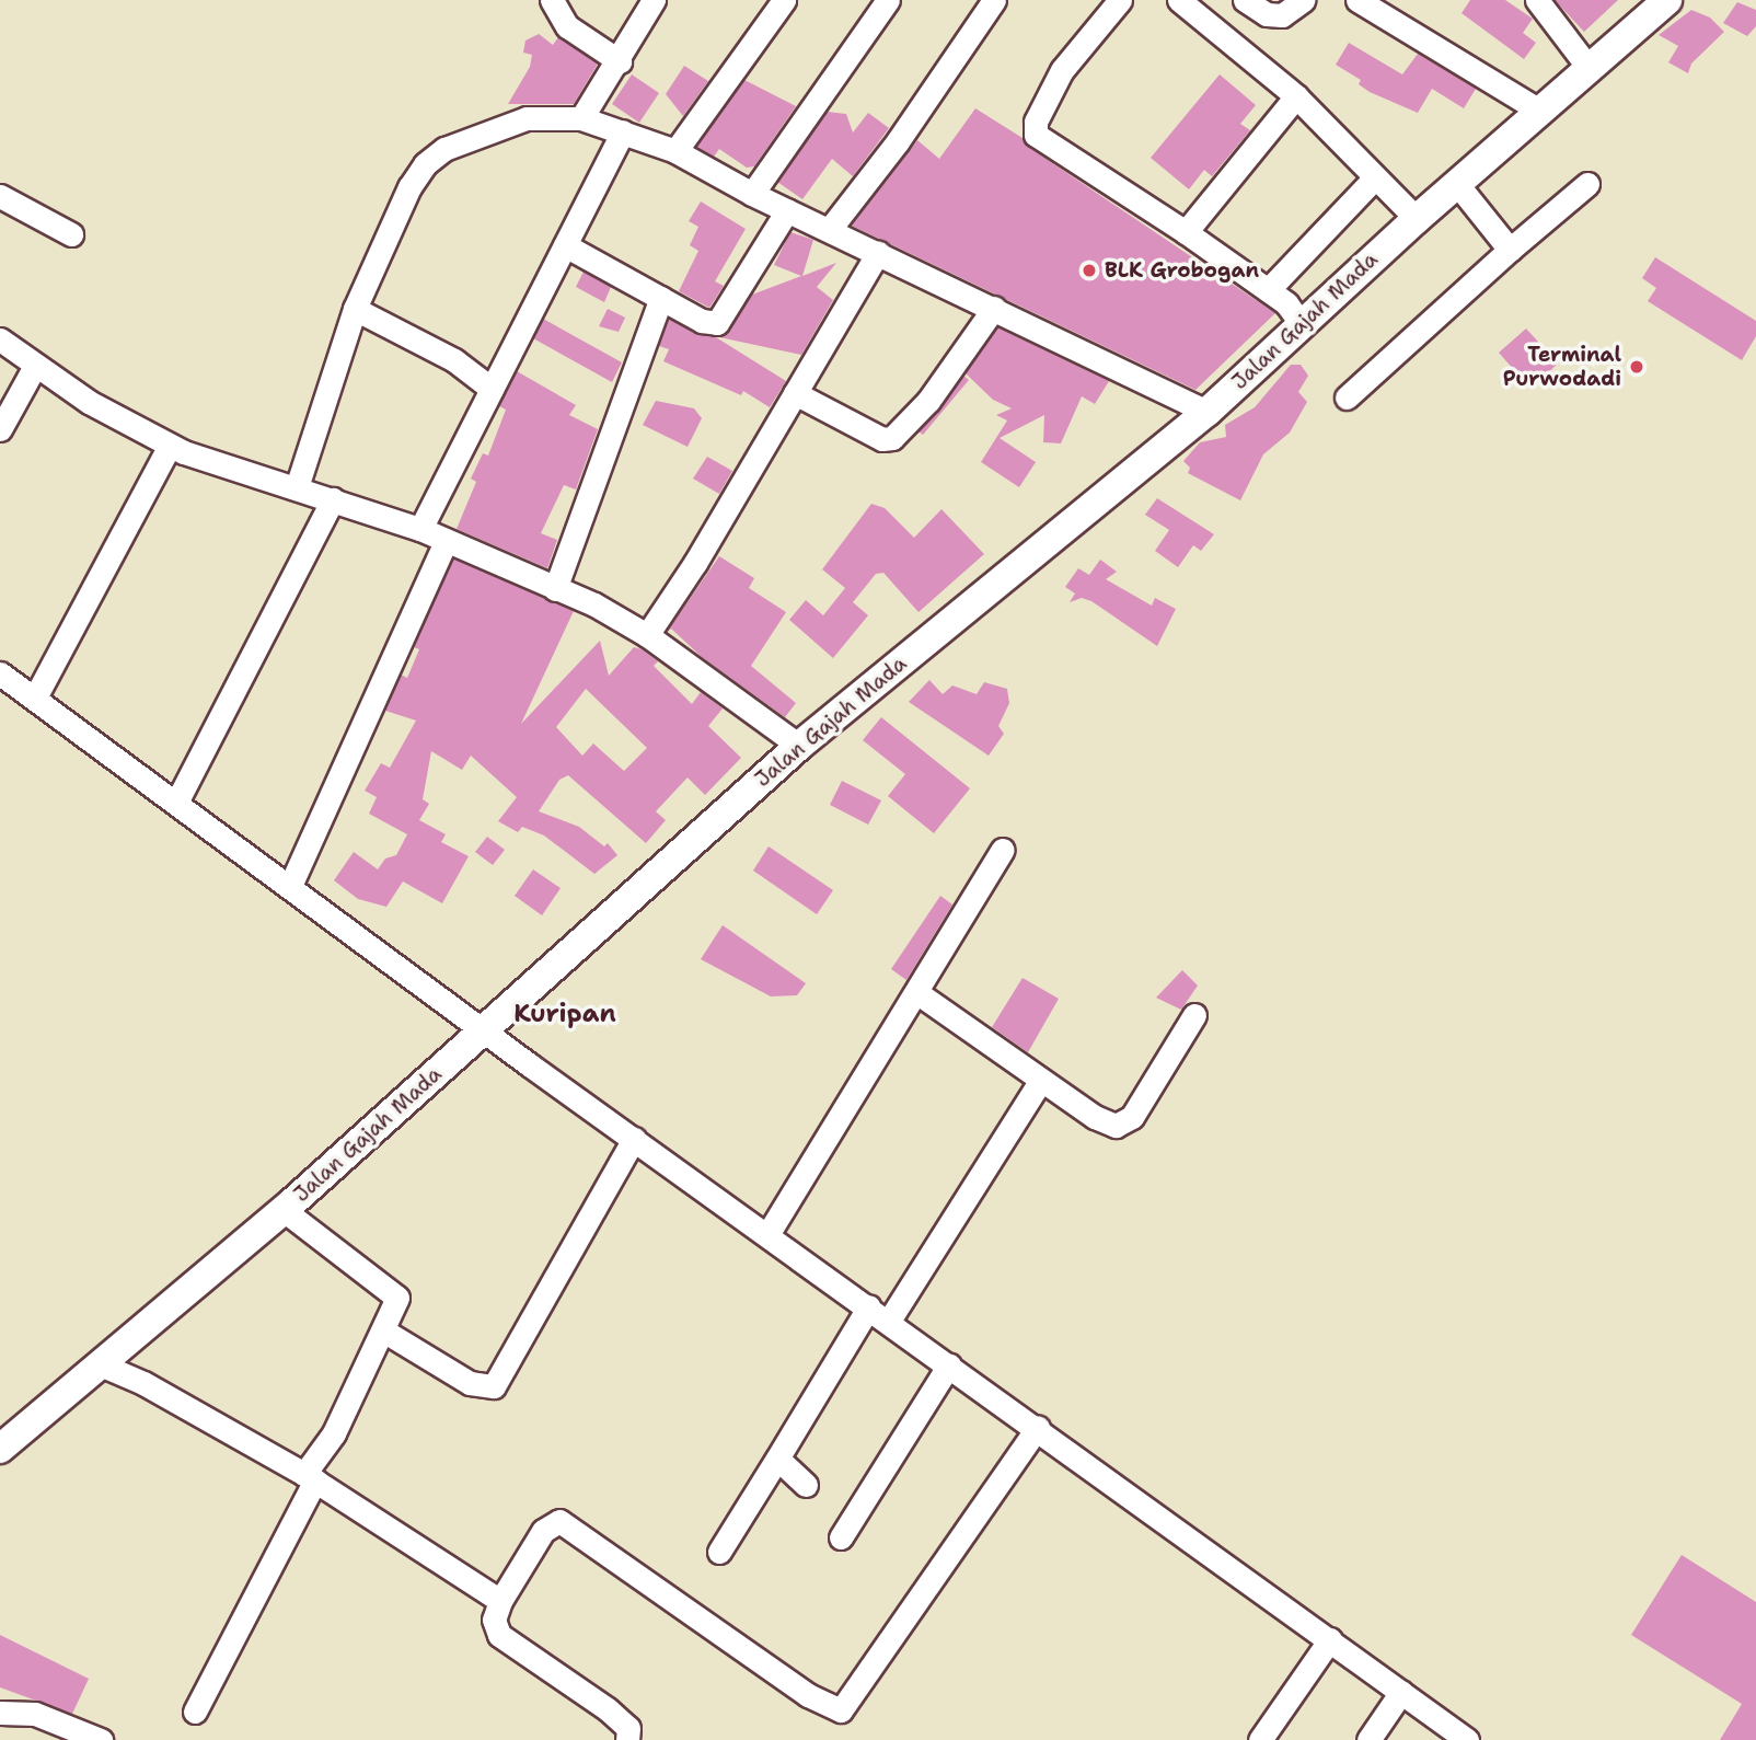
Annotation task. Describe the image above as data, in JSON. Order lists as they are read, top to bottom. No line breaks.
{"streets":{"main road":["Jalan Gajah Mada"]},"districts":["Kuripan"],"places":["BLK Grobogan","Terminal Purwodadi"]}
